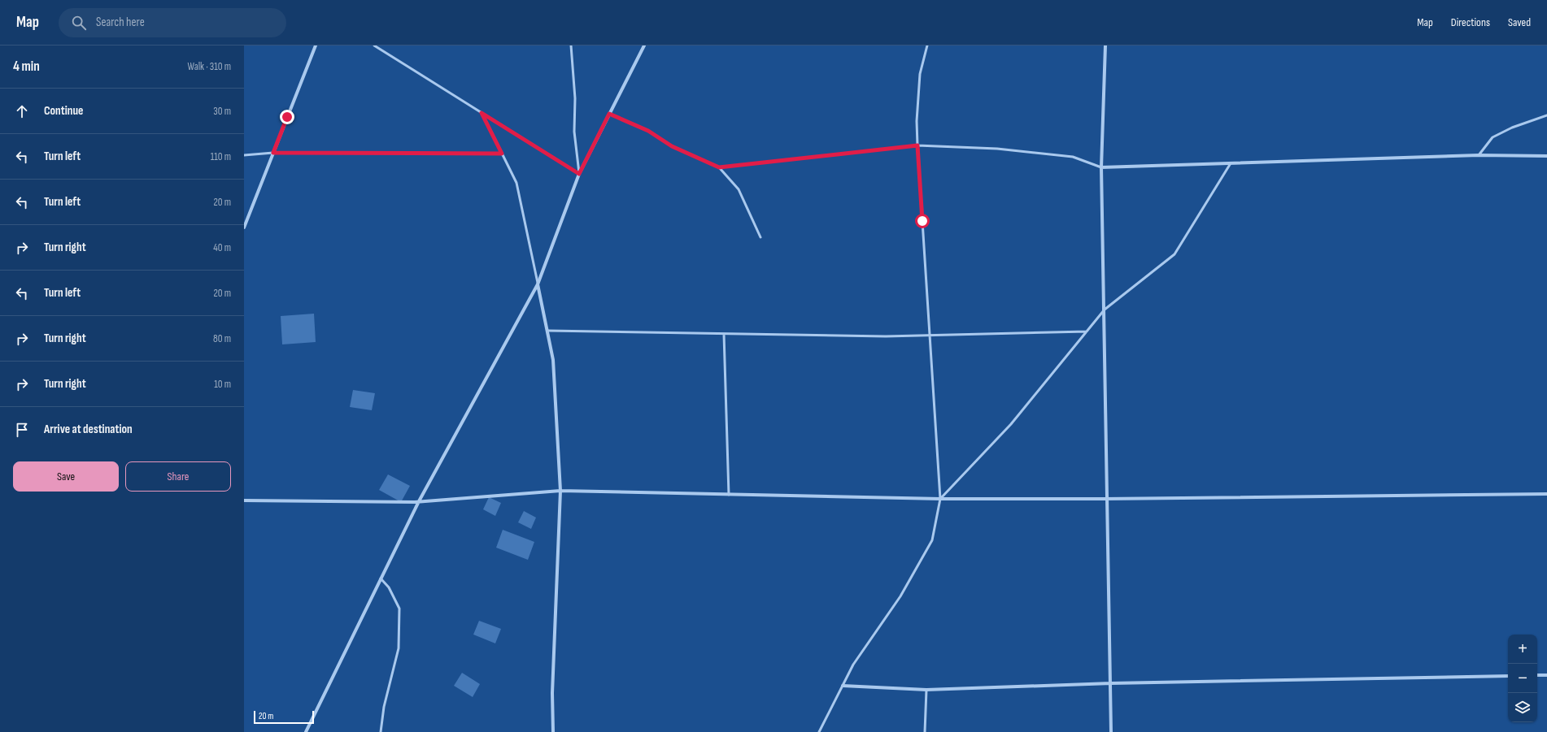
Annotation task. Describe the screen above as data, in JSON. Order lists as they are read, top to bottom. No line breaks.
{"scale_bar":"20 m","page":{"header":"Map","search":"Search here","nav":["Map","Directions","Saved"],"heading":["4 min","Walk · 310 m"],"list":[["Continue","30 m"],["Turn left","110 m"],["Turn left","20 m"],["Turn right","40 m"],["Turn left","20 m"],["Turn right","80 m"],["Turn right","10 m"],"Arrive at destination"],"buttons":["Save","Share"],"map_buttons":["+","−"],"scale":"20 m"}}
